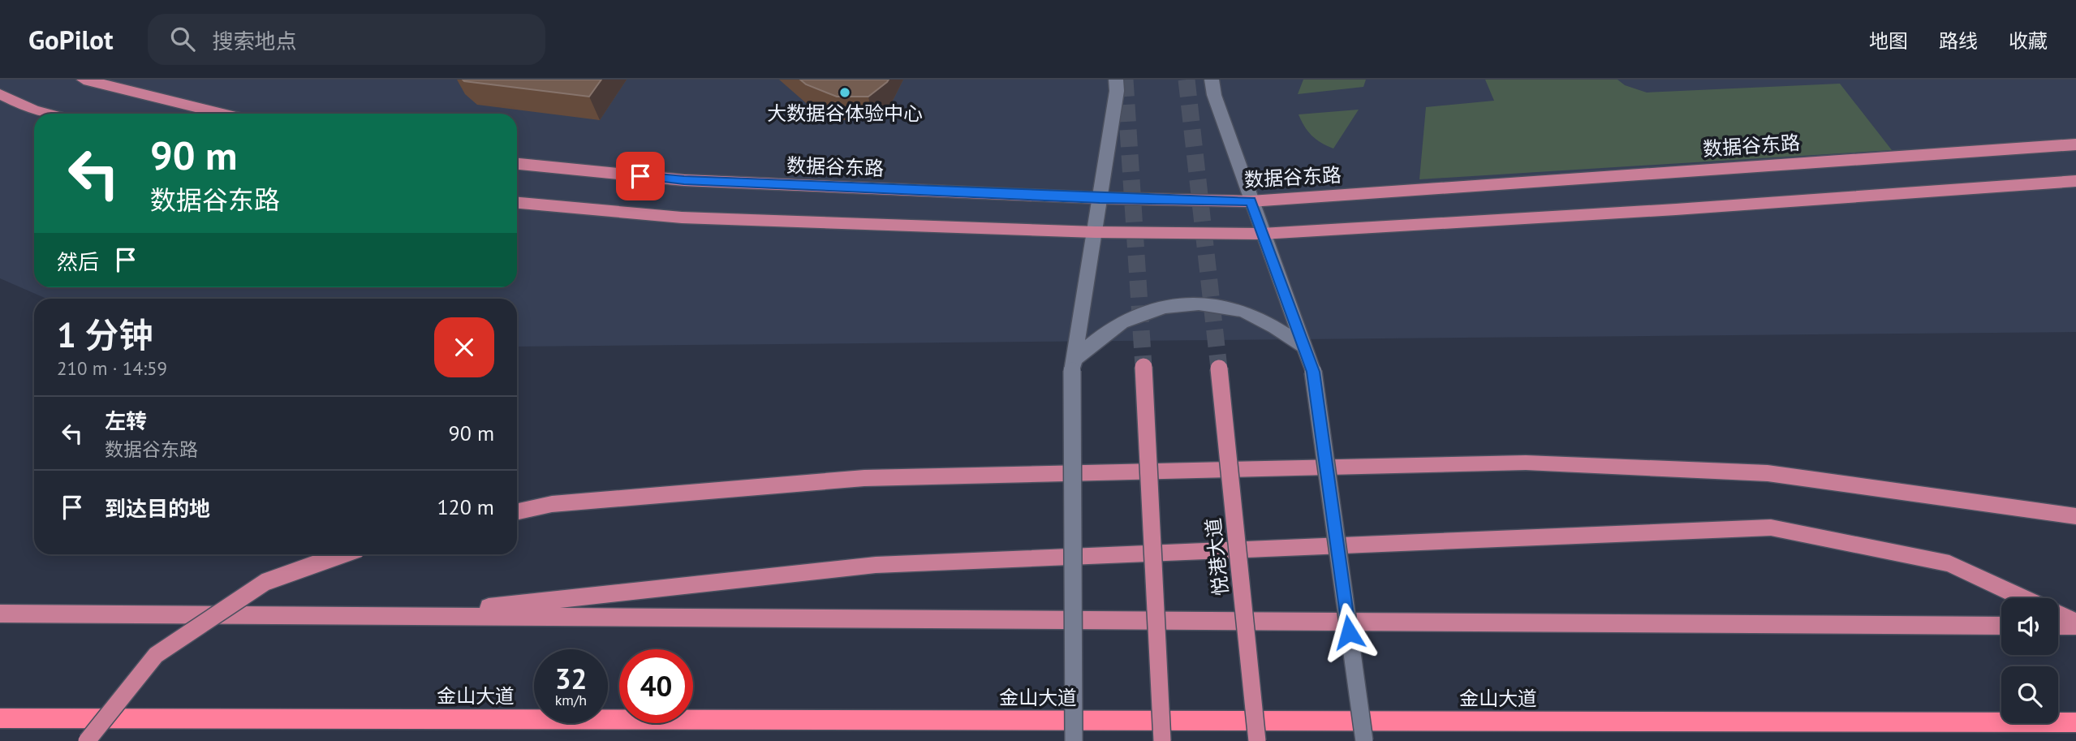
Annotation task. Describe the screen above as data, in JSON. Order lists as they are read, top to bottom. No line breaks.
{"streets":{"highway":["金山大道"],"main road":["数据谷东路","悦港大道"]},"places":["大数据谷体验中心"],"page":{"header":"GoPilot","search":"搜索地点","nav":["地图","路线","收藏"],"turn":["90 m","数据谷东路"],"then":"然后","heading":["1 分钟","210 m · 14:59"],"list":[{"name":"左转","note":"数据谷东路","value":"90 m"},{"name":"到达目的地","value":"120 m"}],"speed":"32 km/h","limit":"40"}}
